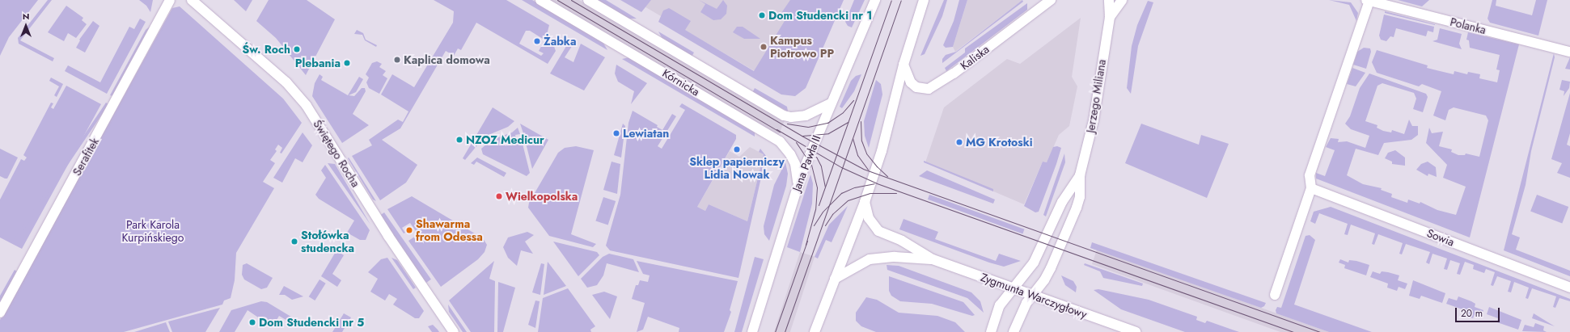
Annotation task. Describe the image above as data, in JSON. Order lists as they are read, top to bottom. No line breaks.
{"streets":{"street":["Polanka","Kaliska","Kórnicka","Jerzego Miliana","Świętego Rocha","Serafitek","Jana Pawła II","Sowia","Zygmunta Warczygłowy"]},"crossings":[["Kórnicka","Jana Pawła II"],["Jerzego Miliana","Zygmunta Warczygłowy"]],"parks":["Park Karola Kurpińskiego"],"places":["Dom Studencki nr 1","Żabka","Kampus Piotrowo PP","Św. Roch","Kaplica domowa","Plebania","Lewiatan","NZOZ Medicur","MG Krotoski","Sklep papierniczy Lidia Nowak","Wielkopolska","Shawarma from Odessa","Stołówka studencka","Dom Studencki nr 5"],"scale_bar":"20 m","north":"top"}
